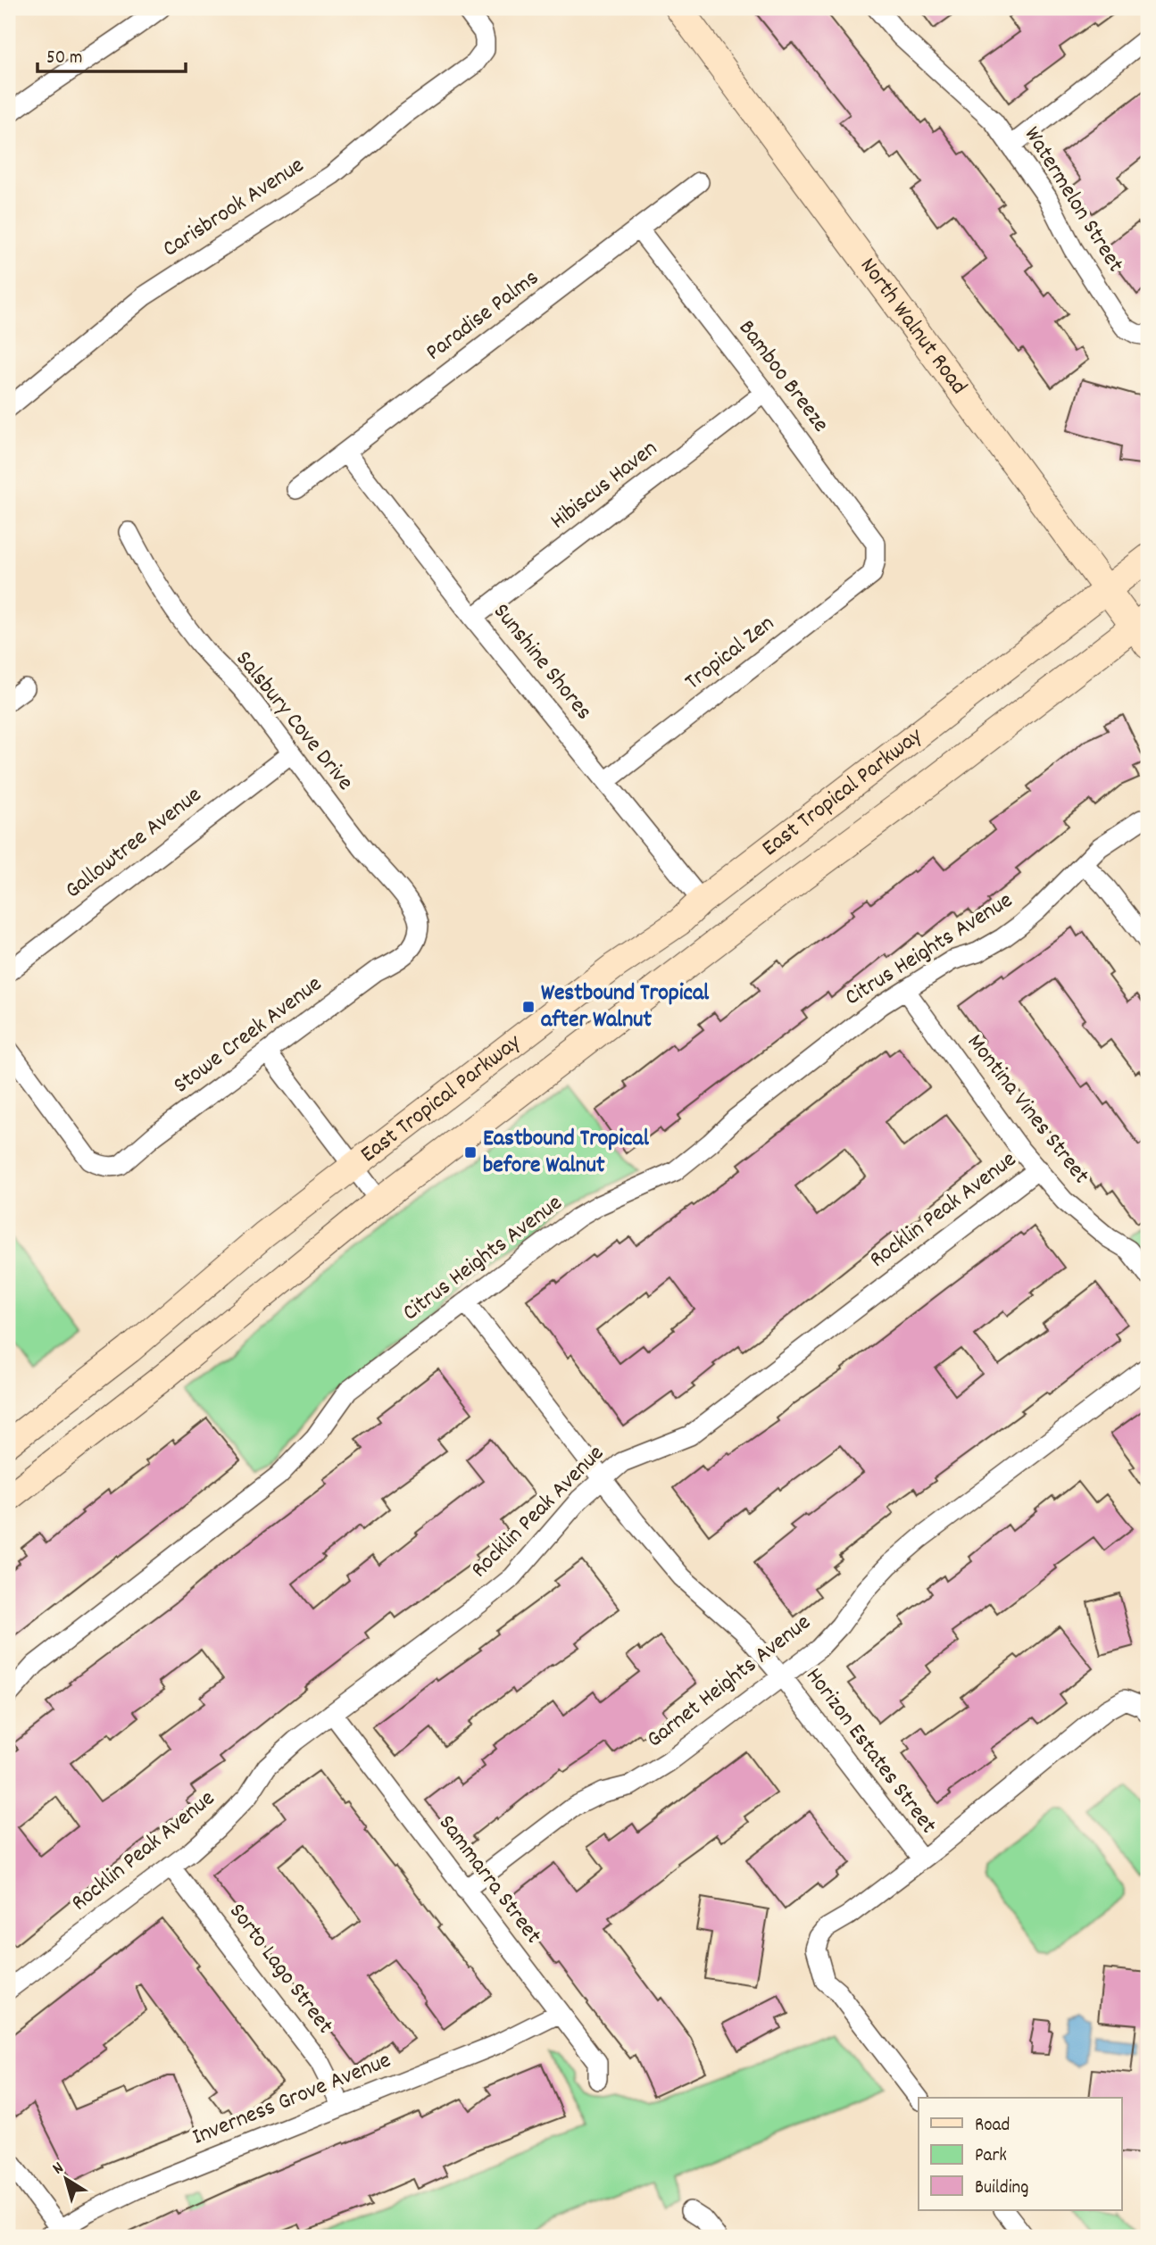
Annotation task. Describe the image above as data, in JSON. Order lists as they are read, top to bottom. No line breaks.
{"streets":{"main road":["North Walnut Road","East Tropical Parkway"],"street":["Watermelon Street","Carisbrook Avenue","Paradise Palms","Bamboo Breeze","Hibiscus Haven","Tropical Zen","Sunshine Shores","Salsbury Cove Drive","Gallowtree Avenue","Citrus Heights Avenue","Stowe Creek Avenue","Montina Vines Street","Rocklin Peak Avenue","Garnet Heights Avenue","Horizon Estates Street","Sammarra Street","Sorto Lago Street","Inverness Grove Avenue"]},"crossings":[["Paradise Palms","Bamboo Breeze"],["Paradise Palms","Sunshine Shores"],["North Walnut Road","East Tropical Parkway"],["Bamboo Breeze","Hibiscus Haven"],["Bamboo Breeze","Tropical Zen"],["Hibiscus Haven","Sunshine Shores"],["Tropical Zen","Sunshine Shores"],["Sunshine Shores","East Tropical Parkway"],["Salsbury Cove Drive","Gallowtree Avenue"],["Salsbury Cove Drive","Stowe Creek Avenue"],["Citrus Heights Avenue","Montina Vines Street"],["Citrus Heights Avenue","Horizon Estates Street"],["Montina Vines Street","Rocklin Peak Avenue"],["Rocklin Peak Avenue","Horizon Estates Street"],["Rocklin Peak Avenue","Sammarra Street"],["Rocklin Peak Avenue","Sorto Lago Street"],["Garnet Heights Avenue","Horizon Estates Street"],["Garnet Heights Avenue","Sammarra Street"],["Sammarra Street","Inverness Grove Avenue"],["Sorto Lago Street","Inverness Grove Avenue"]],"places":{"transit":["Westbound Tropical after Walnut","Eastbound Tropical before Walnut"]},"legend":["Road","Park","Building"],"scale_bar":"50 m","north":"top left"}
